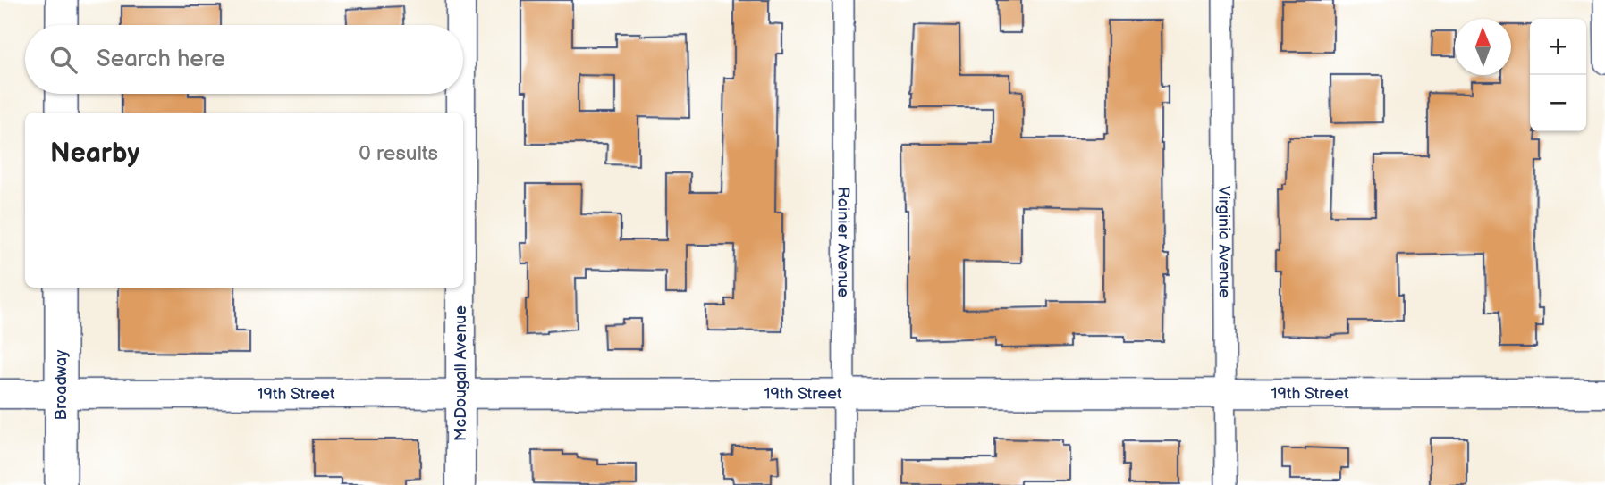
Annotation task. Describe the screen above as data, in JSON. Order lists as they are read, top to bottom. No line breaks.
{"streets":{"main road":["Broadway"],"street":["Rainier Avenue","Virginia Avenue","McDougall Avenue","19th Street"]},"crossings":[["Rainier Avenue","19th Street"],["Virginia Avenue","19th Street"],["McDougall Avenue","19th Street"],["Broadway","19th Street"]],"north":"top","page":{"map_buttons":["+","−"],"search":"Search here","heading":["Nearby","0 results"]}}
